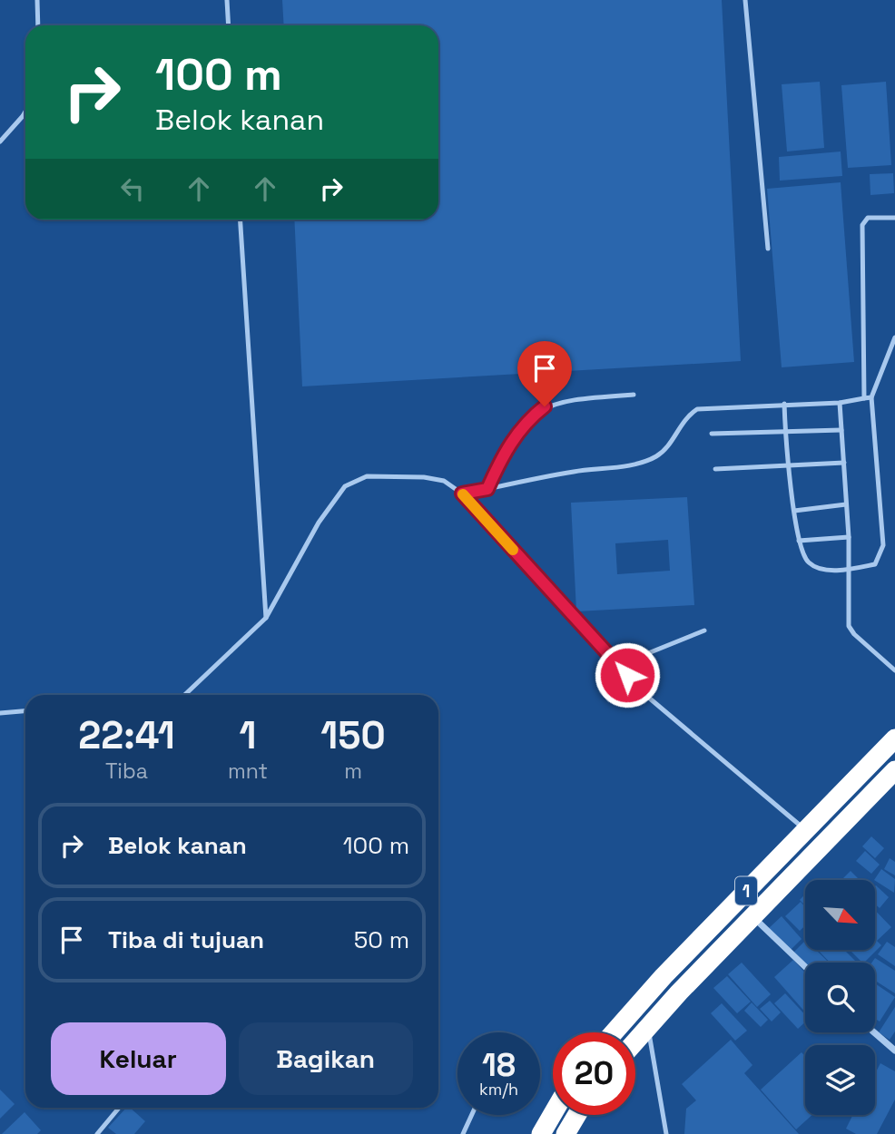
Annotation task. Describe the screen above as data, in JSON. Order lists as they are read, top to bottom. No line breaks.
{"streets":{"highway":["1"]},"north":"bottom right","page":{"turn":["100 m","Belok kanan"],"eta":["22:41","Tiba","1","mnt","150","m"],"list":[{"name":"Belok kanan","value":"100 m"},{"name":"Tiba di tujuan","value":"50 m"}],"buttons":["Keluar","Bagikan"],"speed":"18 km/h","limit":"20"}}
